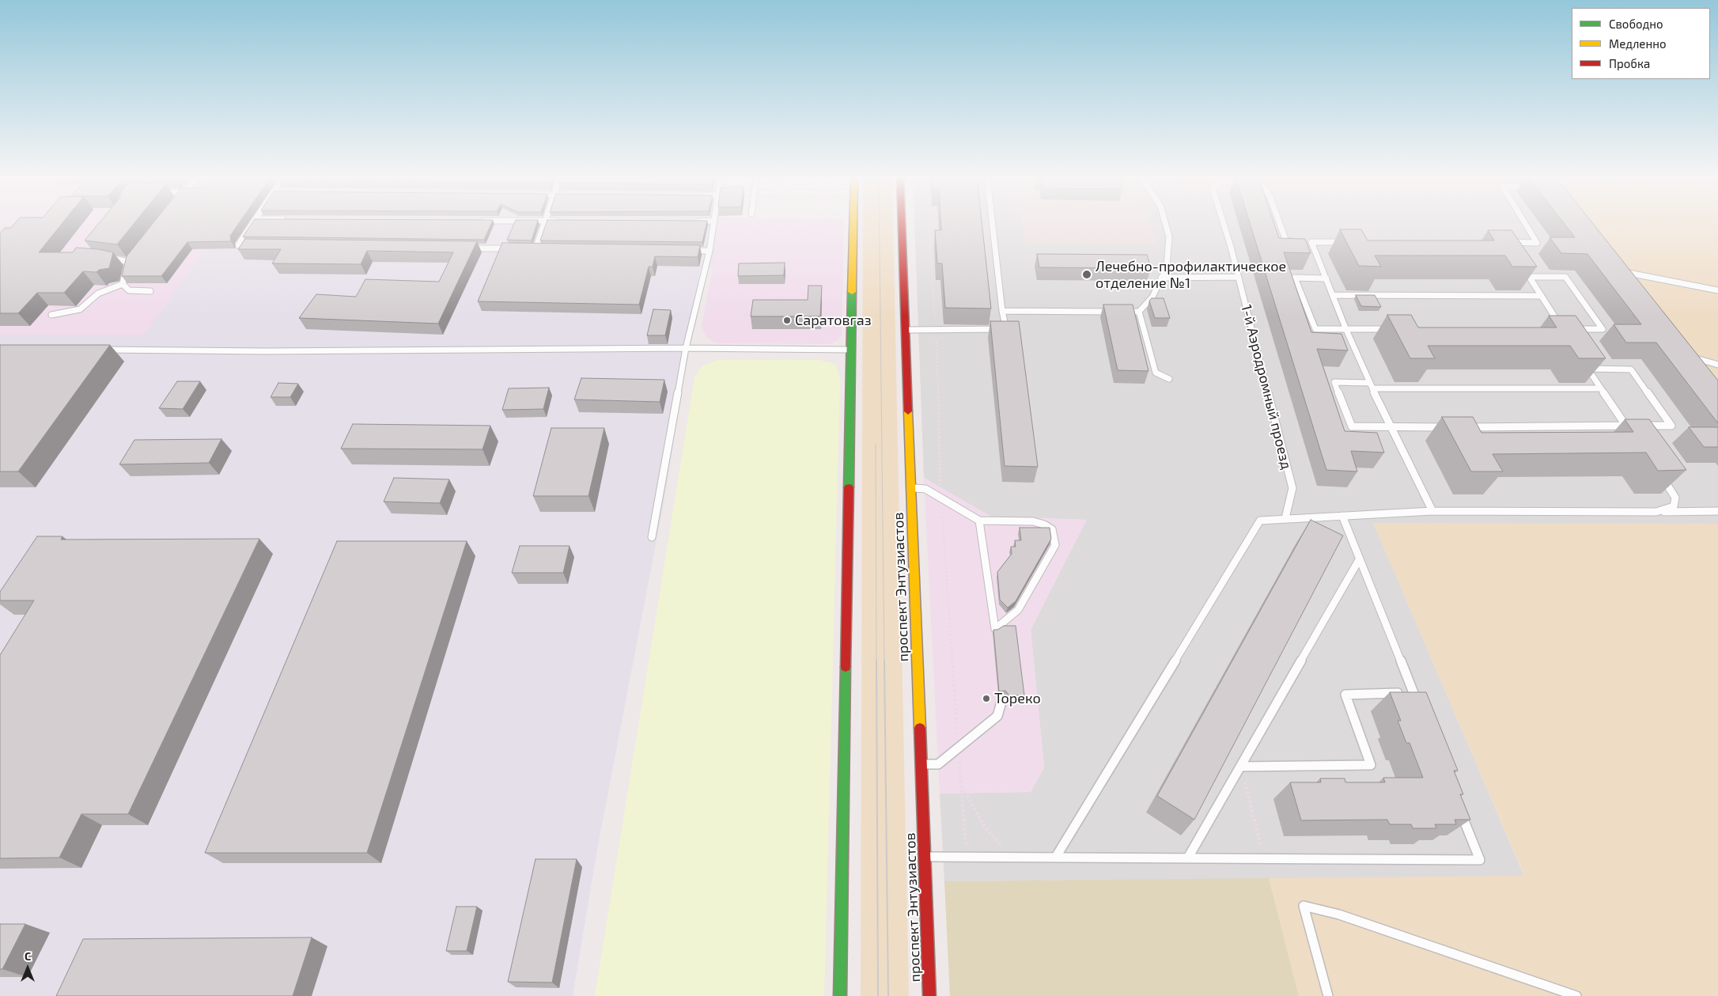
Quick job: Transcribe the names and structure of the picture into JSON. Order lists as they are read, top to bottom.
{
  "streets": {
    "main road": ["проспект Энтузиастов"],
    "lane": ["1-й Аэродромный проезд"]
  },
  "places": ["Лечебно-профилактическое отделение №1", "Саратовгаз", "Тореко"],
  "legend": ["Свободно", "Медленно", "Пробка"],
  "north": "top"
}
